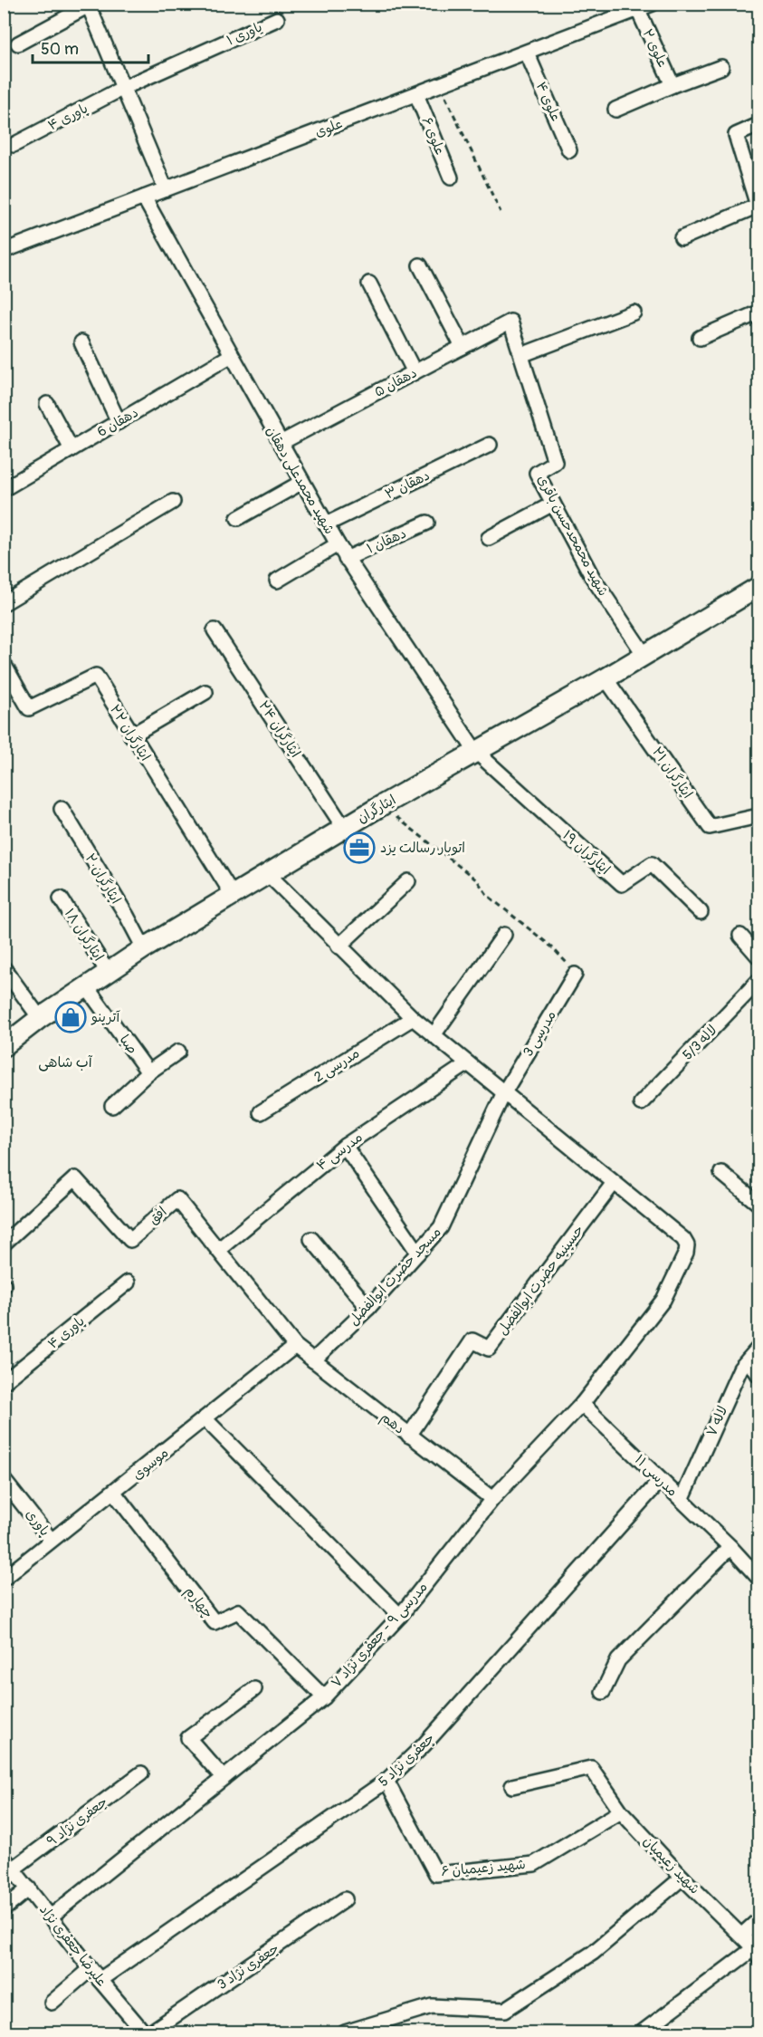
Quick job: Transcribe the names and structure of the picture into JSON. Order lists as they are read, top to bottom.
{
  "streets": {
    "main road": ["ایثارگران"],
    "street": [
      "یاوری ۱",
      "علوی ۲",
      "علوی ۴",
      "یاوری ۴",
      "علوی",
      "علوی ۶",
      "دهقان ۵",
      "دهقان 6",
      "شهید محمدعلی دهقان",
      "دهقان ۳",
      "شهید محمحدحسن باقری",
      "دهقان ۱",
      "ایثارگران ۲۴",
      "ایثارگران ۲۲",
      "ایثارگران ۲۱",
      "ایثارگران ۱‍۹",
      "۲۰ایثارگران",
      "ایثارگران ۱۸",
      "مدرسی 3",
      "لاله 5/3",
      "صبا",
      "مدرسی 2",
      "مدرسی ۴",
      "افق",
      "مسجد حضرت ابوالفضل",
      "حسینیه حضرت ابوالفضل",
      "لاله ۷",
      "دهم",
      "موسوی",
      "مدرسی ۱۱",
      "یاوری",
      "چهارم",
      "مدرسی ۹ - جعفری نژاد ۷",
      "جعفری نژاد 5",
      "جعفری نژاد ۹",
      "شهید زعیمیان",
      "شهید زعیمیان ۶",
      "علیرضا جعفری نژاد",
      "جعفری نژاد 3"
    ]
  },
  "crossings": [
    ["یاوری ۱", "یاوری ۴"],
    ["علوی ۲", "علوی"],
    ["علوی ۴", "علوی"],
    ["علوی", "علوی ۶"],
    ["علوی", "شهید محمدعلی دهقان"],
    ["دهقان ۵", "شهید محمدعلی دهقان"],
    ["دهقان ۵", "شهید محمحدحسن باقری"],
    ["دهقان 6", "شهید محمدعلی دهقان"],
    ["شهید محمدعلی دهقان", "دهقان ۳"],
    ["شهید محمدعلی دهقان", "دهقان ۱"],
    ["شهید محمدعلی دهقان", "ایثارگران"],
    ["شهید محمدعلی دهقان", "ایثارگران ۱‍۹"],
    ["شهید محمحدحسن باقری", "ایثارگران"],
    ["ایثارگران ۲۴", "ایثارگران"],
    ["ایثارگران ۲۲", "ایثارگران"],
    ["ایثارگران ۲۱", "ایثارگران"],
    ["ایثارگران", "ایثارگران ۱‍۹"],
    ["ایثارگران", "۲۰ایثارگران"],
    ["ایثارگران", "ایثارگران ۱۸"],
    ["ایثارگران", "صبا"],
    ["مدرسی 3", "مسجد حضرت ابوالفضل"],
    ["مدرسی ۴", "افق"],
    ["افق", "دهم"],
    ["افق", "موسوی"],
    ["مسجد حضرت ابوالفضل", "دهم"],
    ["حسینیه حضرت ابوالفضل", "دهم"],
    ["حسینیه حضرت ابوالفضل", "مدرسی ۹ - جعفری نژاد ۷"],
    ["لاله ۷", "مدرسی ۱۱"],
    ["دهم", "موسوی"],
    ["دهم", "مدرسی ۹ - جعفری نژاد ۷"],
    ["موسوی", "یاوری"],
    ["موسوی", "چهارم"],
    ["مدرسی ۱۱", "مدرسی ۹ - جعفری نژاد ۷"],
    ["مدرسی ۱۱", "جعفری نژاد 5"],
    ["چهارم", "مدرسی ۹ - جعفری نژاد ۷"],
    ["مدرسی ۹ - جعفری نژاد ۷", "علیرضا جعفری نژاد"],
    ["جعفری نژاد 5", "شهید زعیمیان ۶"],
    ["جعفری نژاد 5", "علیرضا جعفری نژاد"],
    ["جعفری نژاد ۹", "علیرضا جعفری نژاد"],
    ["شهید زعیمیان", "شهید زعیمیان ۶"]
  ],
  "districts": ["آب شاهی"],
  "places": {
    "office": ["اتوبار رسالت یزد"],
    "shop": ["آترینو"]
  },
  "scale_bar": "50 m"
}
